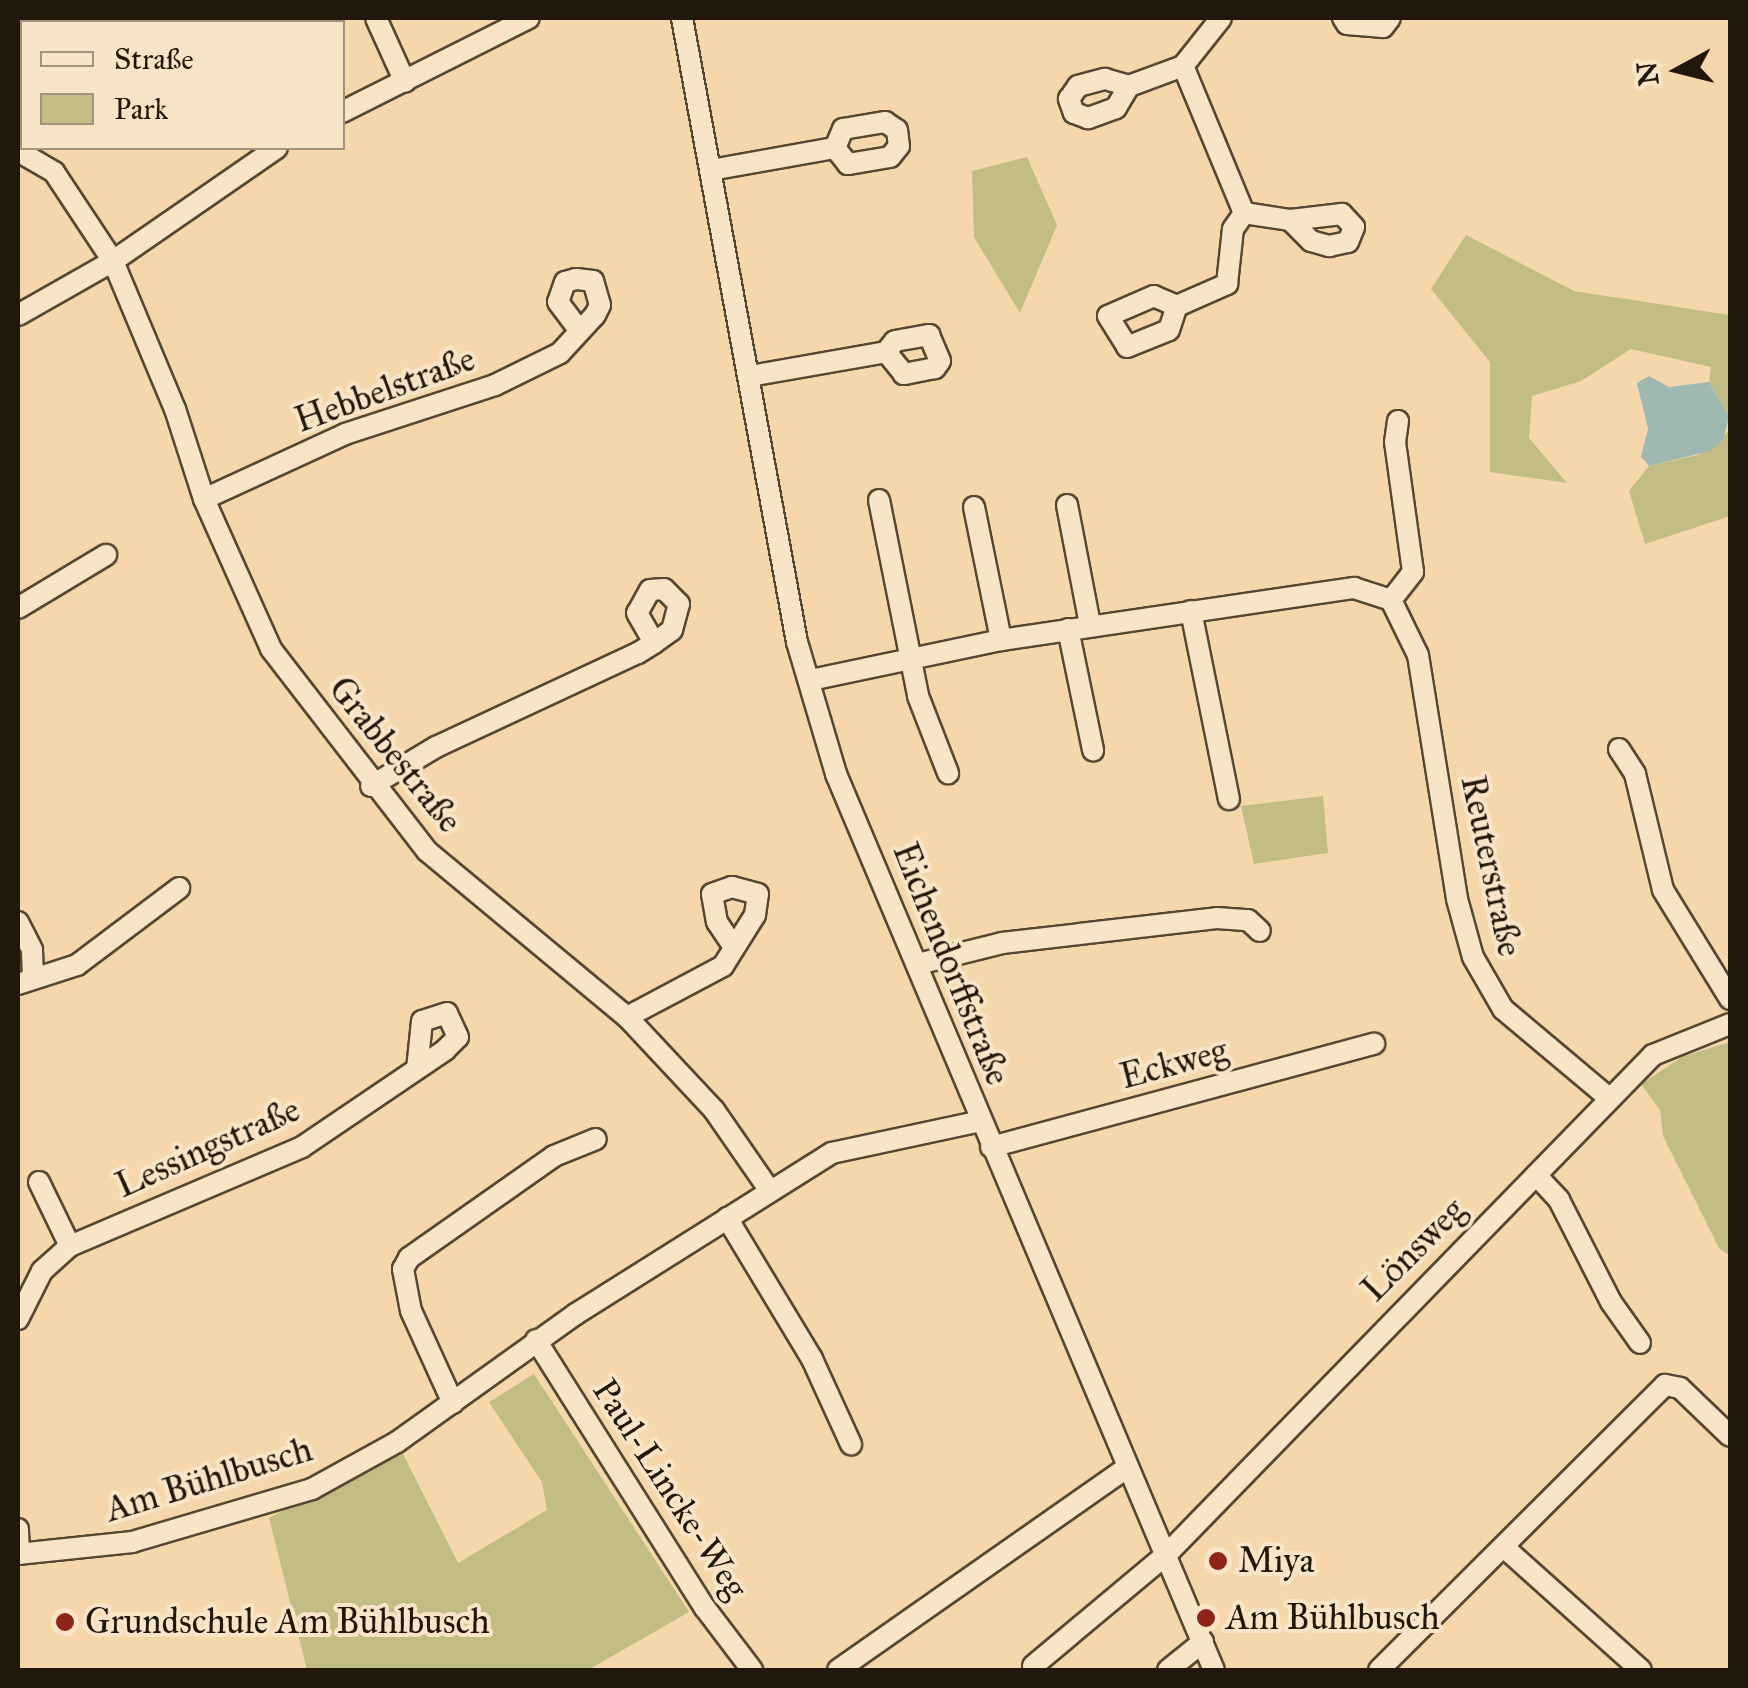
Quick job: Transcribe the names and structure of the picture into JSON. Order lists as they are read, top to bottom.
{
  "streets": {
    "street": [
      "Hebbelstraße",
      "Grabbestraße",
      "Reuterstraße",
      "Eichendorffstraße",
      "Eckweg",
      "Lessingstraße",
      "Lönsweg",
      "Am Bühlbusch",
      "Paul-Lincke-Weg"
    ]
  },
  "crossings": [
    ["Hebbelstraße", "Grabbestraße"],
    ["Grabbestraße", "Am Bühlbusch"],
    ["Reuterstraße", "Lönsweg"],
    ["Eichendorffstraße", "Eckweg"],
    ["Eichendorffstraße", "Lönsweg"],
    ["Eichendorffstraße", "Am Bühlbusch"],
    ["Am Bühlbusch", "Paul-Lincke-Weg"]
  ],
  "places": ["Miya", "Am Bühlbusch", "Grundschule Am Bühlbusch"],
  "legend": ["Straße", "Park"],
  "north": "left"
}
